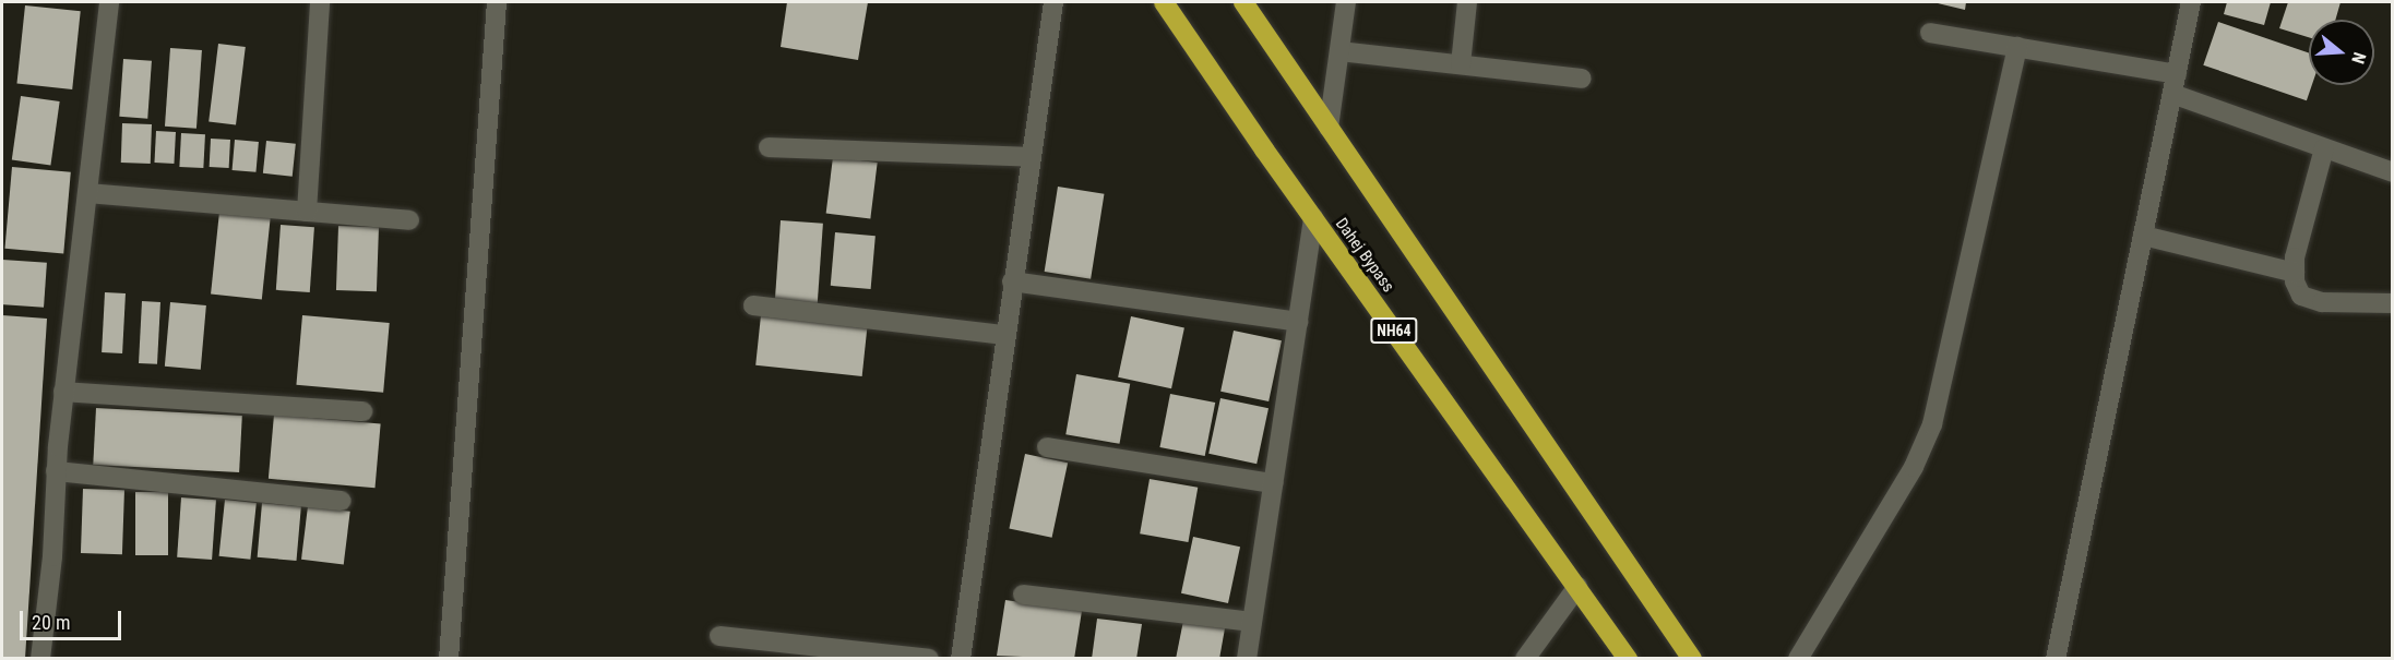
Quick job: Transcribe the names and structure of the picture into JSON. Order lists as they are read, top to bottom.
{
  "streets": {
    "highway": ["Dahej Bypass", "NH64"]
  },
  "scale_bar": "20 m",
  "north": "right"
}
